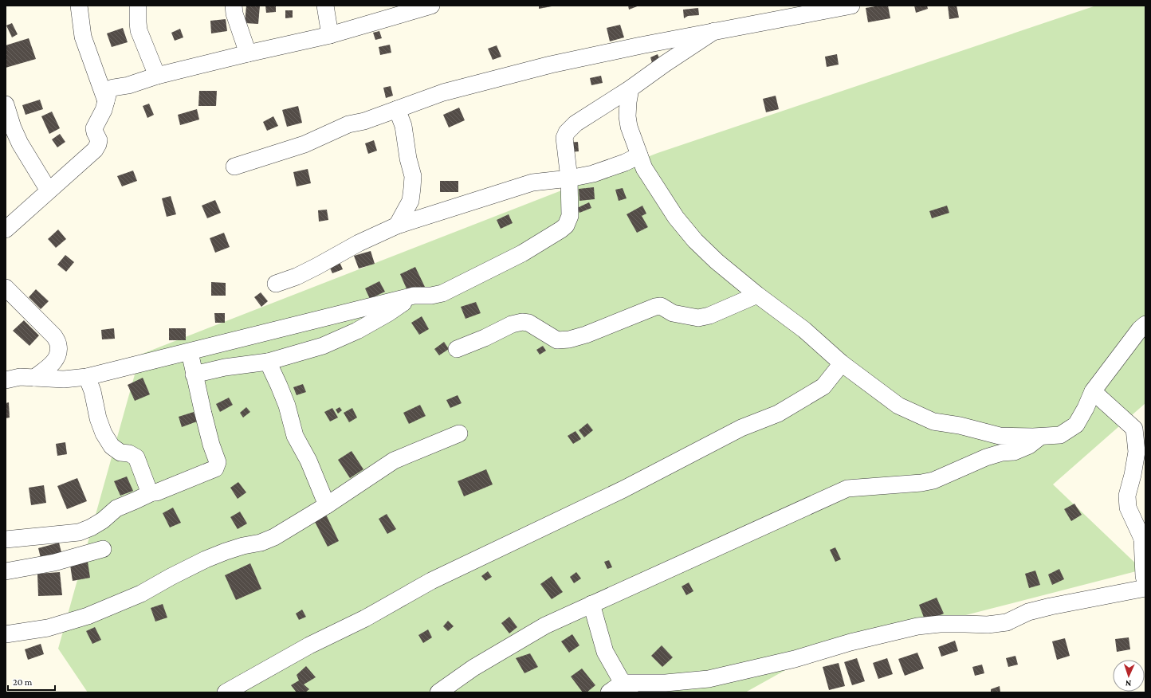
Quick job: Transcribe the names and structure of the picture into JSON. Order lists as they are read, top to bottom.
{
  "scale_bar": "20 m",
  "north": "bottom"
}
